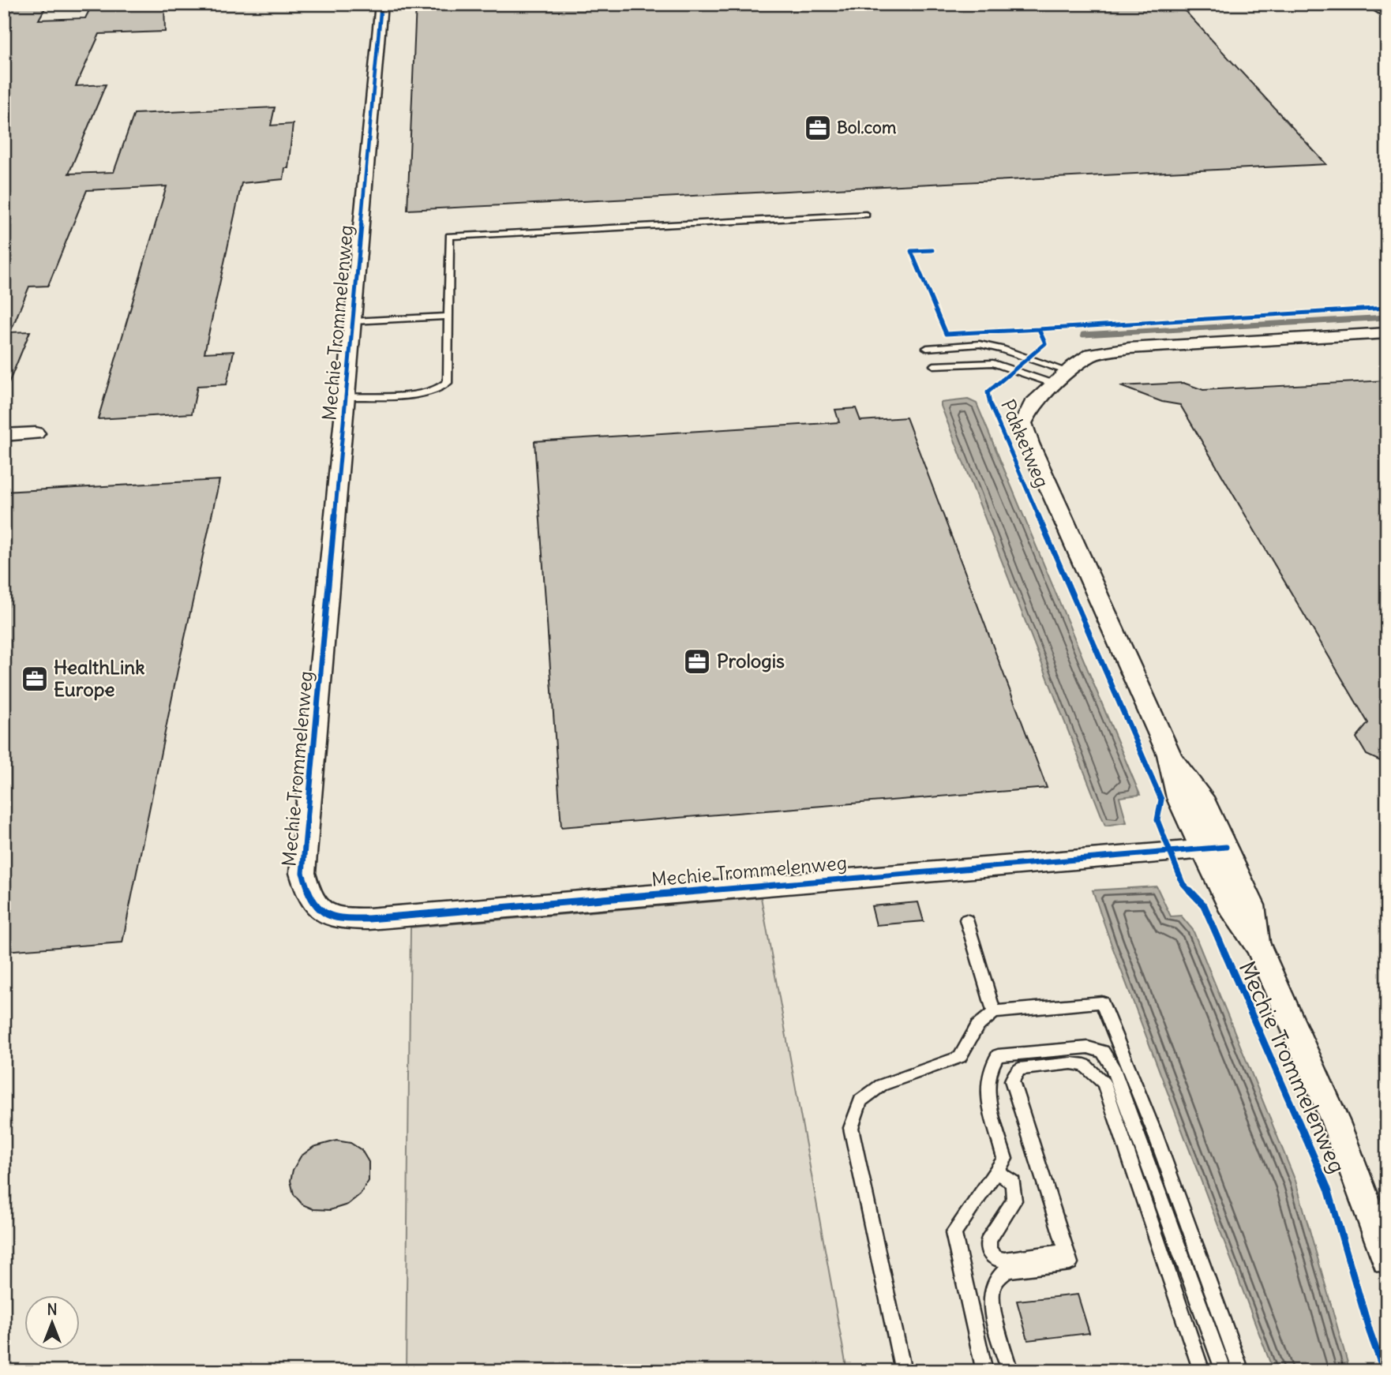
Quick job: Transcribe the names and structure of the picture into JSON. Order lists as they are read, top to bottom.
{
  "streets": {
    "street": ["Mechie Trommelenweg", "Pakketweg"]
  },
  "crossings": [
    ["Mechie Trommelenweg", "Pakketweg"]
  ],
  "places": {
    "office": ["Bol.com", "Prologis", "HealthLink Europe"]
  },
  "north": "top"
}
